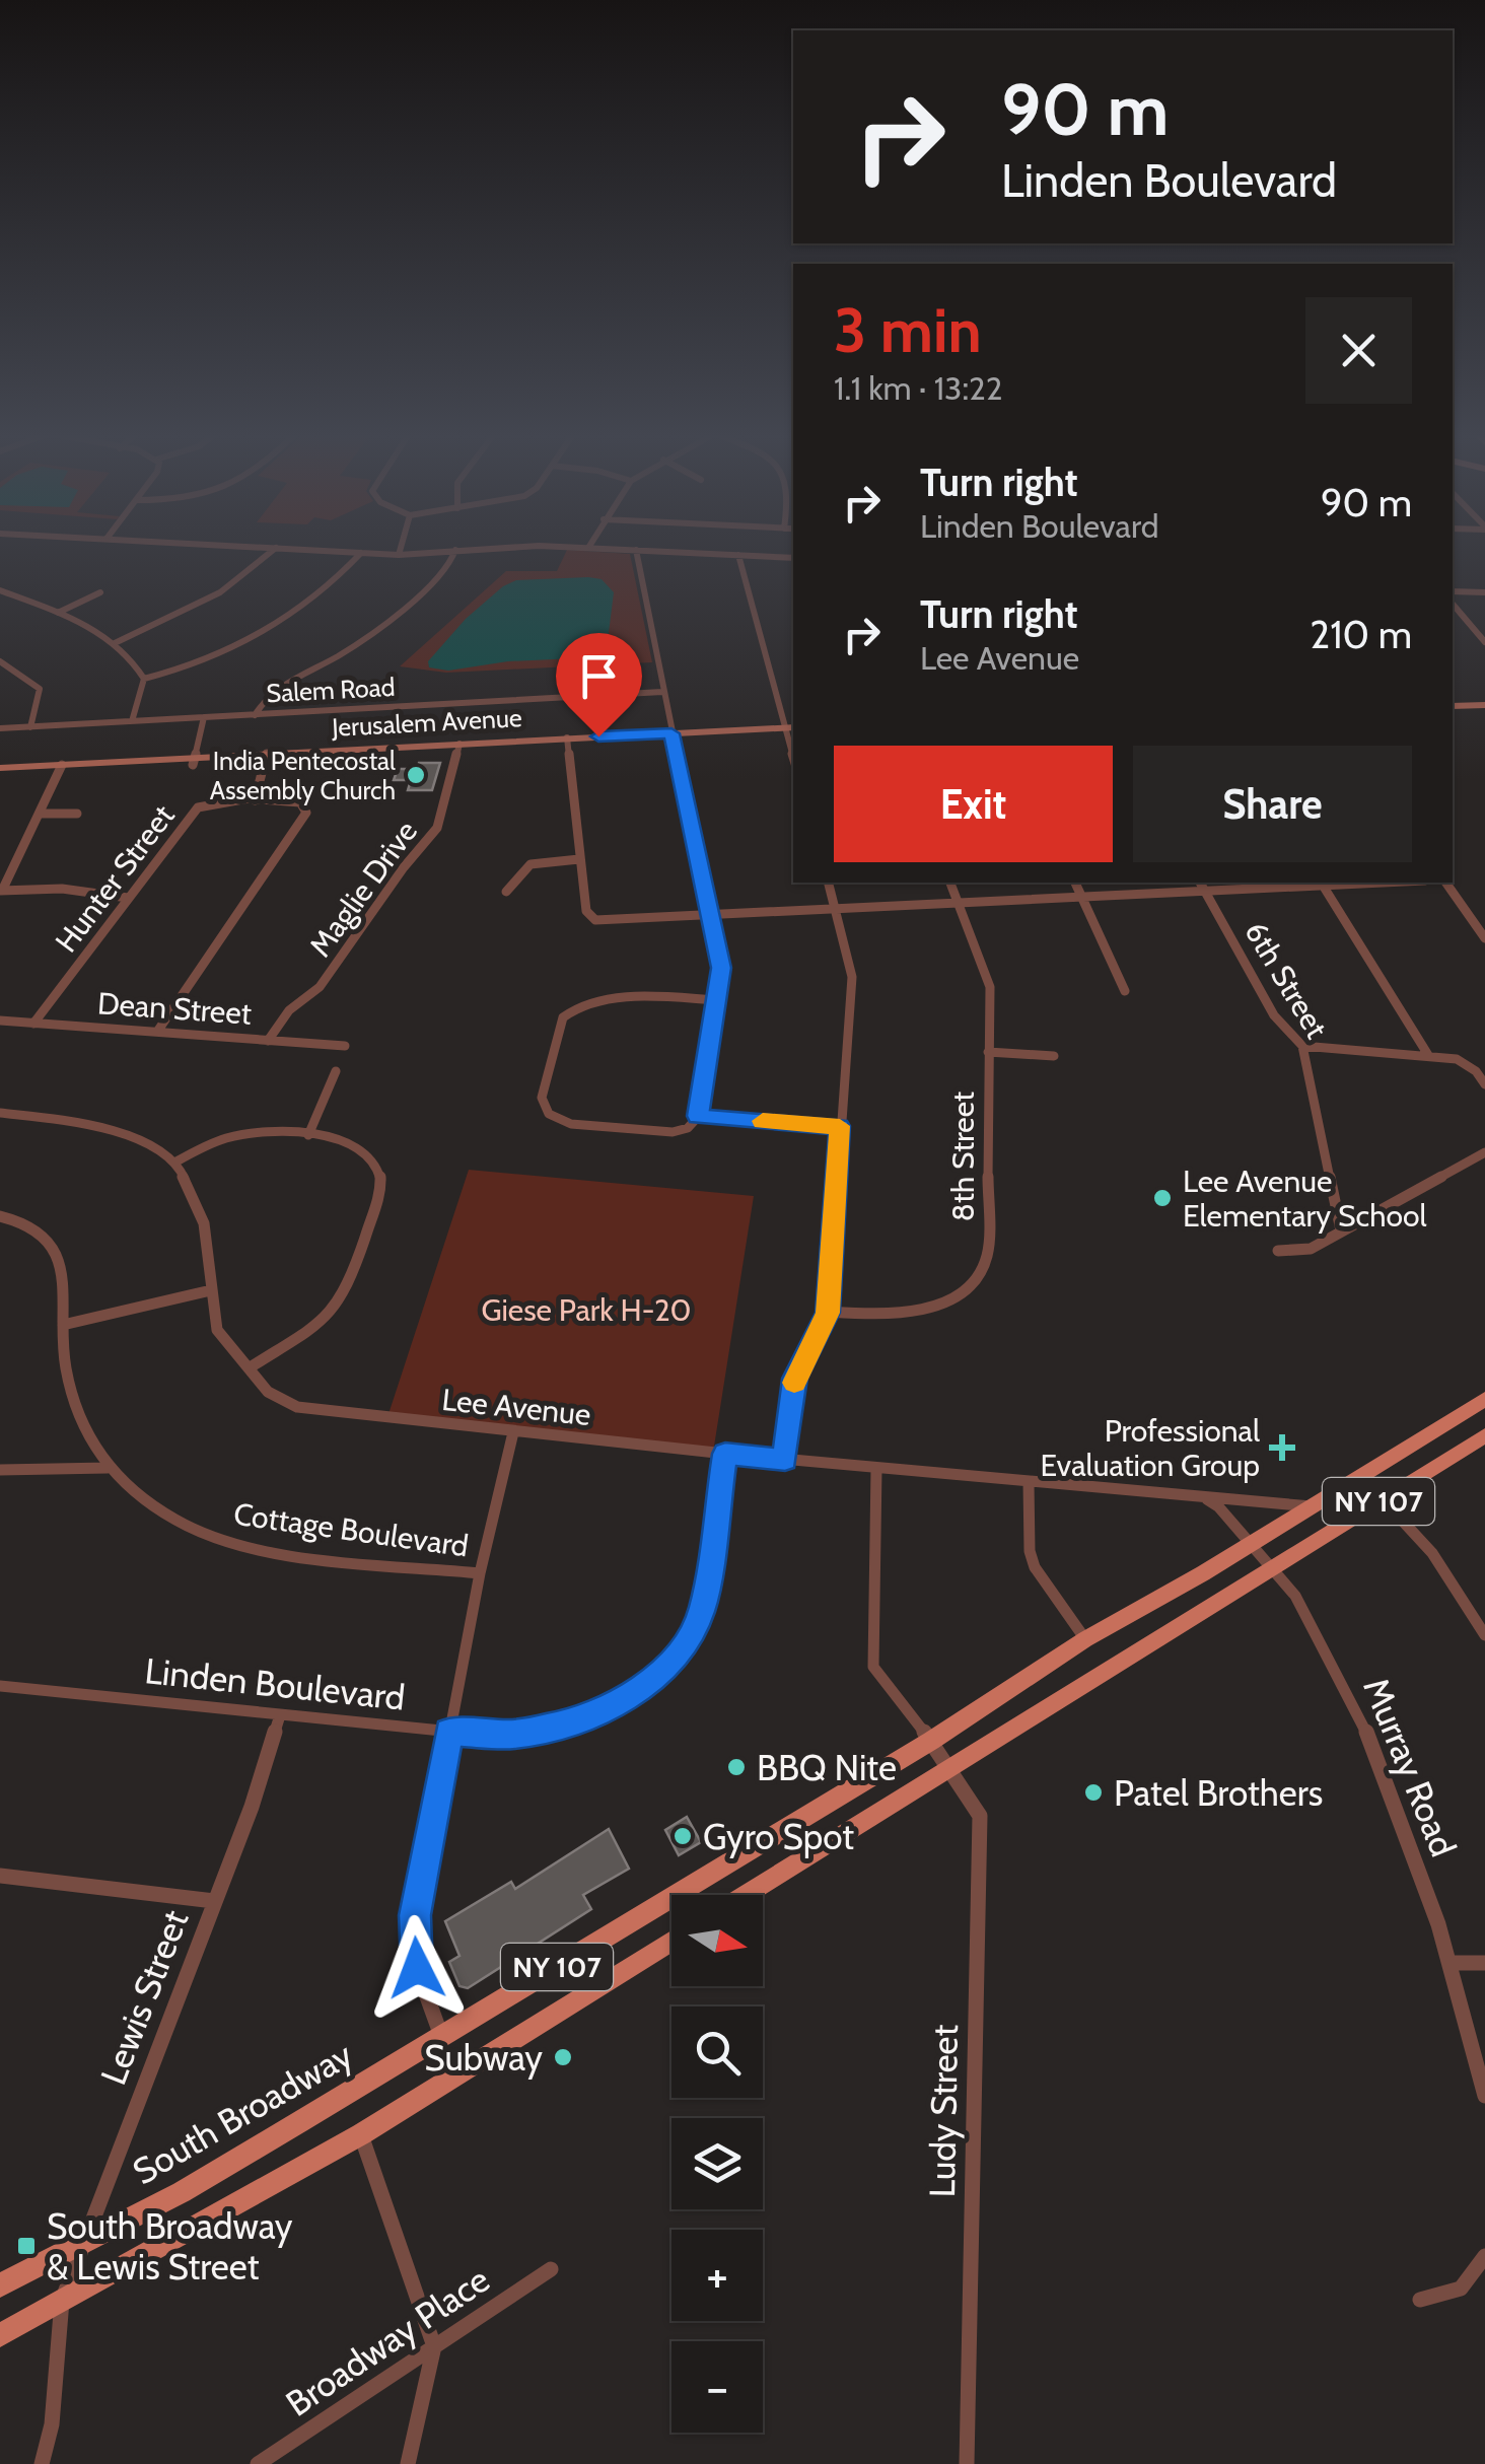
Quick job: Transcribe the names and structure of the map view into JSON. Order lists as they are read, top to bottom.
{
  "streets": {
    "main road": ["Jerusalem Avenue", "NY 107", "South Broadway"],
    "street": [
      "Salem Road",
      "Hunter Street",
      "Maglie Drive",
      "6th Street",
      "Dean Street",
      "8th Street",
      "Lee Avenue",
      "Cottage Boulevard",
      "Linden Boulevard",
      "Murray Road",
      "Lewis Street",
      "Ludy Street",
      "Broadway Place"
    ]
  },
  "crossings": [
    ["Jerusalem Avenue", "Maglie Drive"],
    ["Hunter Street", "Dean Street"],
    ["Maglie Drive", "Dean Street"],
    ["Lee Avenue", "NY 107"],
    ["Lee Avenue", "Linden Boulevard"],
    ["Lee Avenue", "Ludy Street"],
    ["NY 107", "Murray Road"],
    ["NY 107", "Lewis Street"],
    ["NY 107", "Ludy Street"],
    ["NY 107", "South Broadway"],
    ["Linden Boulevard", "Lewis Street"],
    ["Lewis Street", "South Broadway"],
    ["Ludy Street", "South Broadway"]
  ],
  "parks": ["Giese Park H-20"],
  "places": {
    "other": [
      "India Pentecostal Assembly Church",
      "Lee Avenue Elementary School",
      "BBQ Nite",
      "Patel Brothers",
      "Gyro Spot",
      "Subway"
    ],
    "health": ["Professional Evaluation Group"],
    "transit": ["South Broadway & Lewis Street"]
  },
  "north": "right",
  "page": {
    "turn": ["90 m", "Linden Boulevard"],
    "heading": ["3 min", "1.1 km · 13:22"],
    "list": [
      {
        "name": "Turn right",
        "note": "Linden Boulevard",
        "value": "90 m"
      },
      {
        "name": "Turn right",
        "note": "Lee Avenue",
        "value": "210 m"
      }
    ],
    "buttons": ["Exit", "Share"],
    "map_buttons": ["+", "−"]
  }
}
